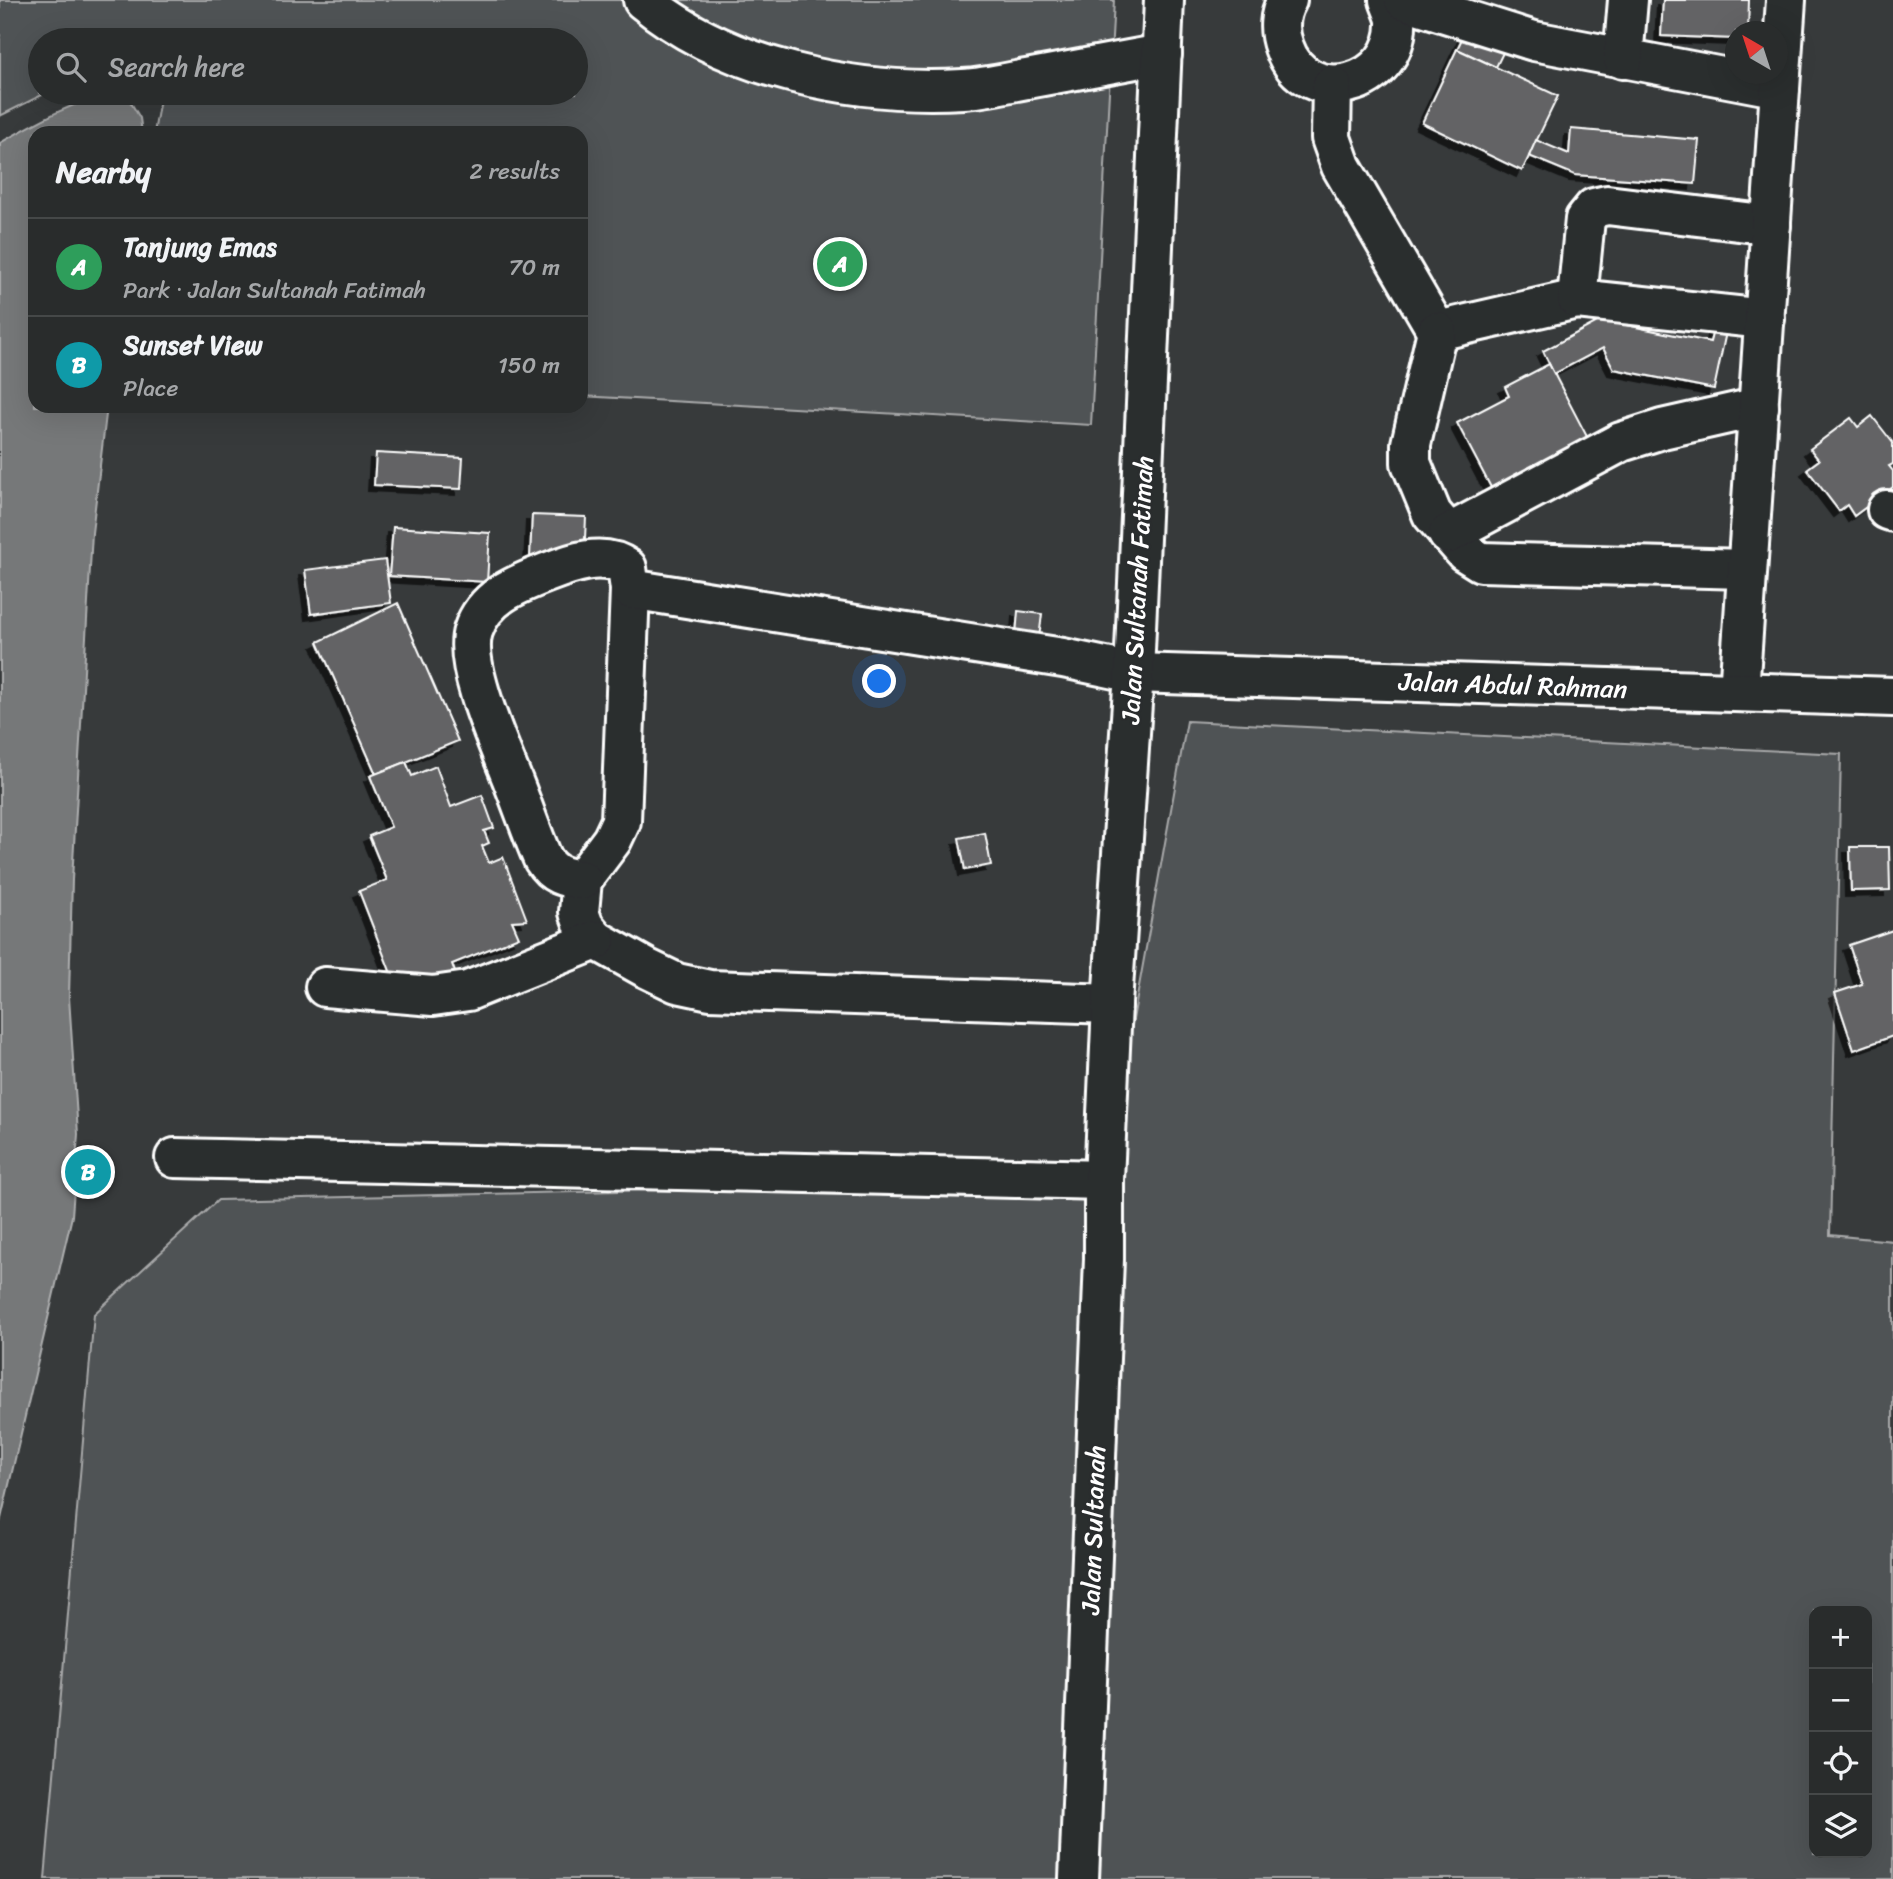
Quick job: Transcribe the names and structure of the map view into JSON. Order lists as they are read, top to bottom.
{
  "streets": {
    "street": ["Jalan Sultanah Fatimah", "Jalan Abdul Rahman", "Jalan Sultanah"]
  },
  "crossings": [
    ["Jalan Sultanah Fatimah", "Jalan Abdul Rahman"],
    ["Jalan Sultanah Fatimah", "Jalan Sultanah"]
  ],
  "north": "top left",
  "page": {
    "search": "Search here",
    "heading": ["Nearby", "2 results"],
    "list": [
      {
        "mark": "A",
        "name": "Tanjung Emas",
        "note": "Park · Jalan Sultanah Fatimah",
        "value": "70 m"
      },
      {
        "mark": "B",
        "name": "Sunset View",
        "note": "Place",
        "value": "150 m"
      }
    ],
    "pins": ["A", "B"],
    "map_buttons": ["+", "−"]
  }
}
